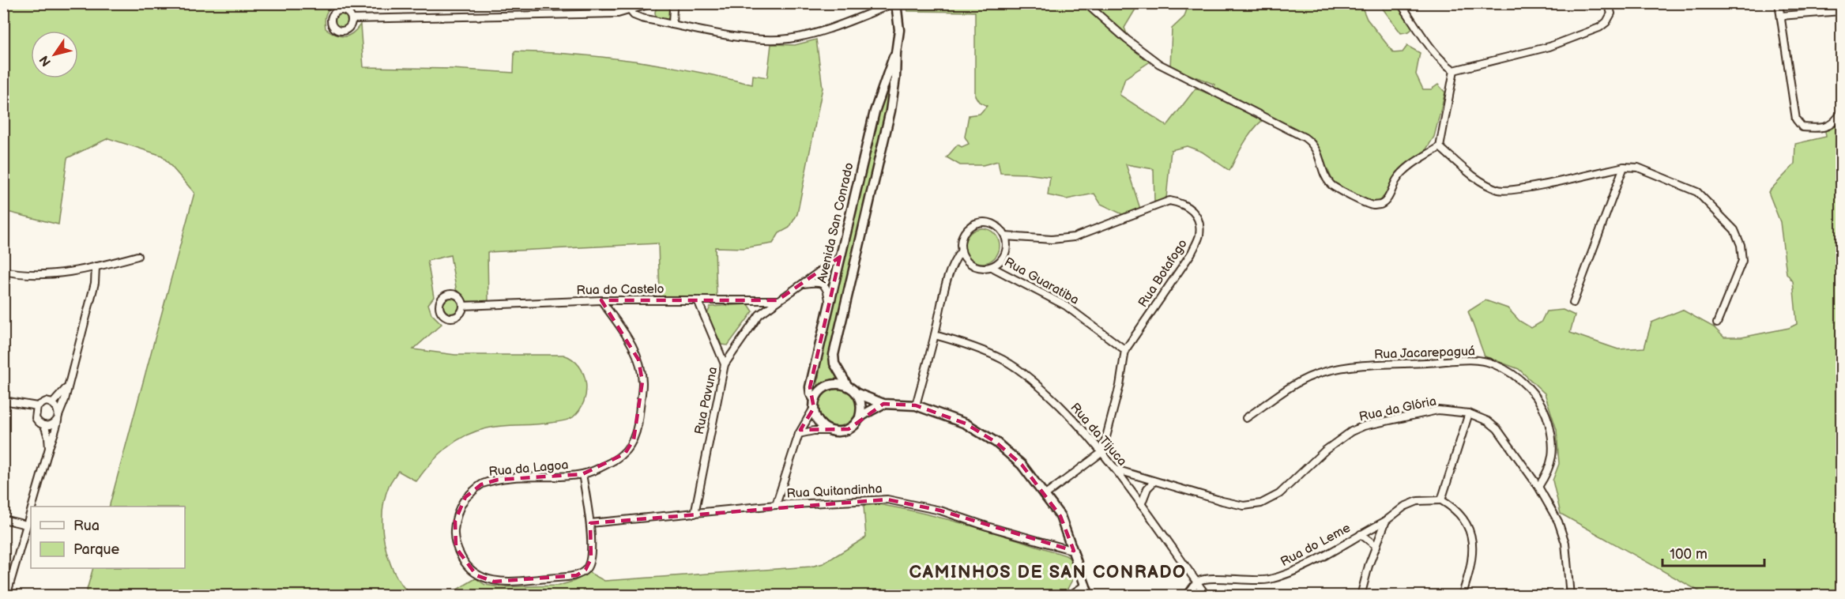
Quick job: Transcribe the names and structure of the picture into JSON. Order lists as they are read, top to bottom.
{
  "streets": {
    "street": [
      "Avenida San Conrado",
      "Rua Botafogo",
      "Rua Guaratiba",
      "Rua do Castelo",
      "Rua Jacarepaguá",
      "Rua Pavuna",
      "Rua da Glória",
      "Rua da Tijuca",
      "Rua da Lagoa",
      "Rua Quitandinha",
      "Rua do Leme"
    ]
  },
  "crossings": [
    ["Avenida San Conrado", "Rua Pavuna"],
    ["Rua Botafogo", "Rua Guaratiba"],
    ["Rua Botafogo", "Rua da Tijuca"],
    ["Rua do Castelo", "Rua Pavuna"],
    ["Rua do Castelo", "Rua da Lagoa"],
    ["Rua Jacarepaguá", "Rua da Glória"],
    ["Rua Pavuna", "Rua Quitandinha"],
    ["Rua da Glória", "Rua da Tijuca"],
    ["Rua da Tijuca", "Rua do Leme"],
    ["Rua da Lagoa", "Rua Quitandinha"]
  ],
  "districts": ["CAMINHOS DE SAN CONRADO"],
  "legend": ["Rua", "Parque"],
  "scale_bar": "100 m",
  "north": "bottom left"
}
